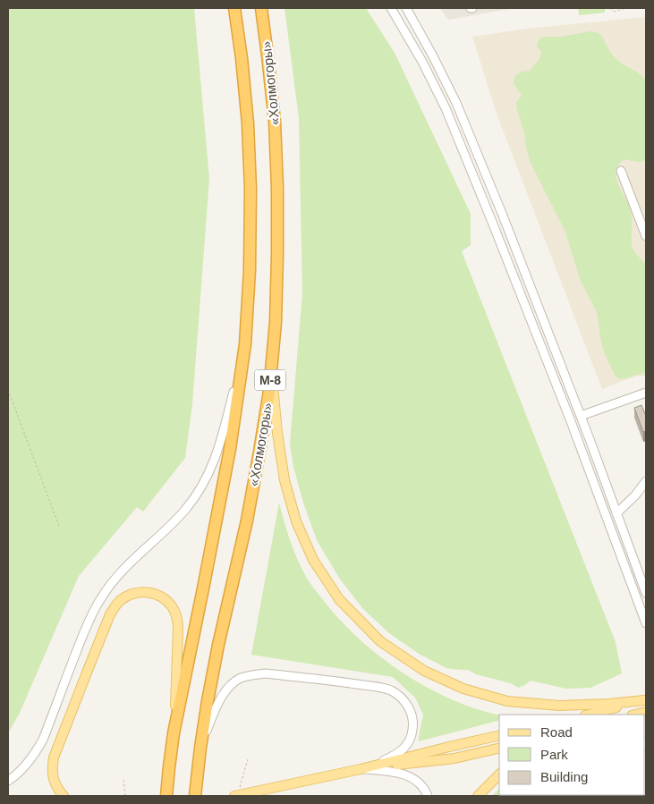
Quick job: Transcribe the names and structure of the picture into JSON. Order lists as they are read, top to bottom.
{
  "streets": {
    "highway": ["«Холмогоры»", "М-8"]
  },
  "legend": ["Road", "Park", "Building"]
}
